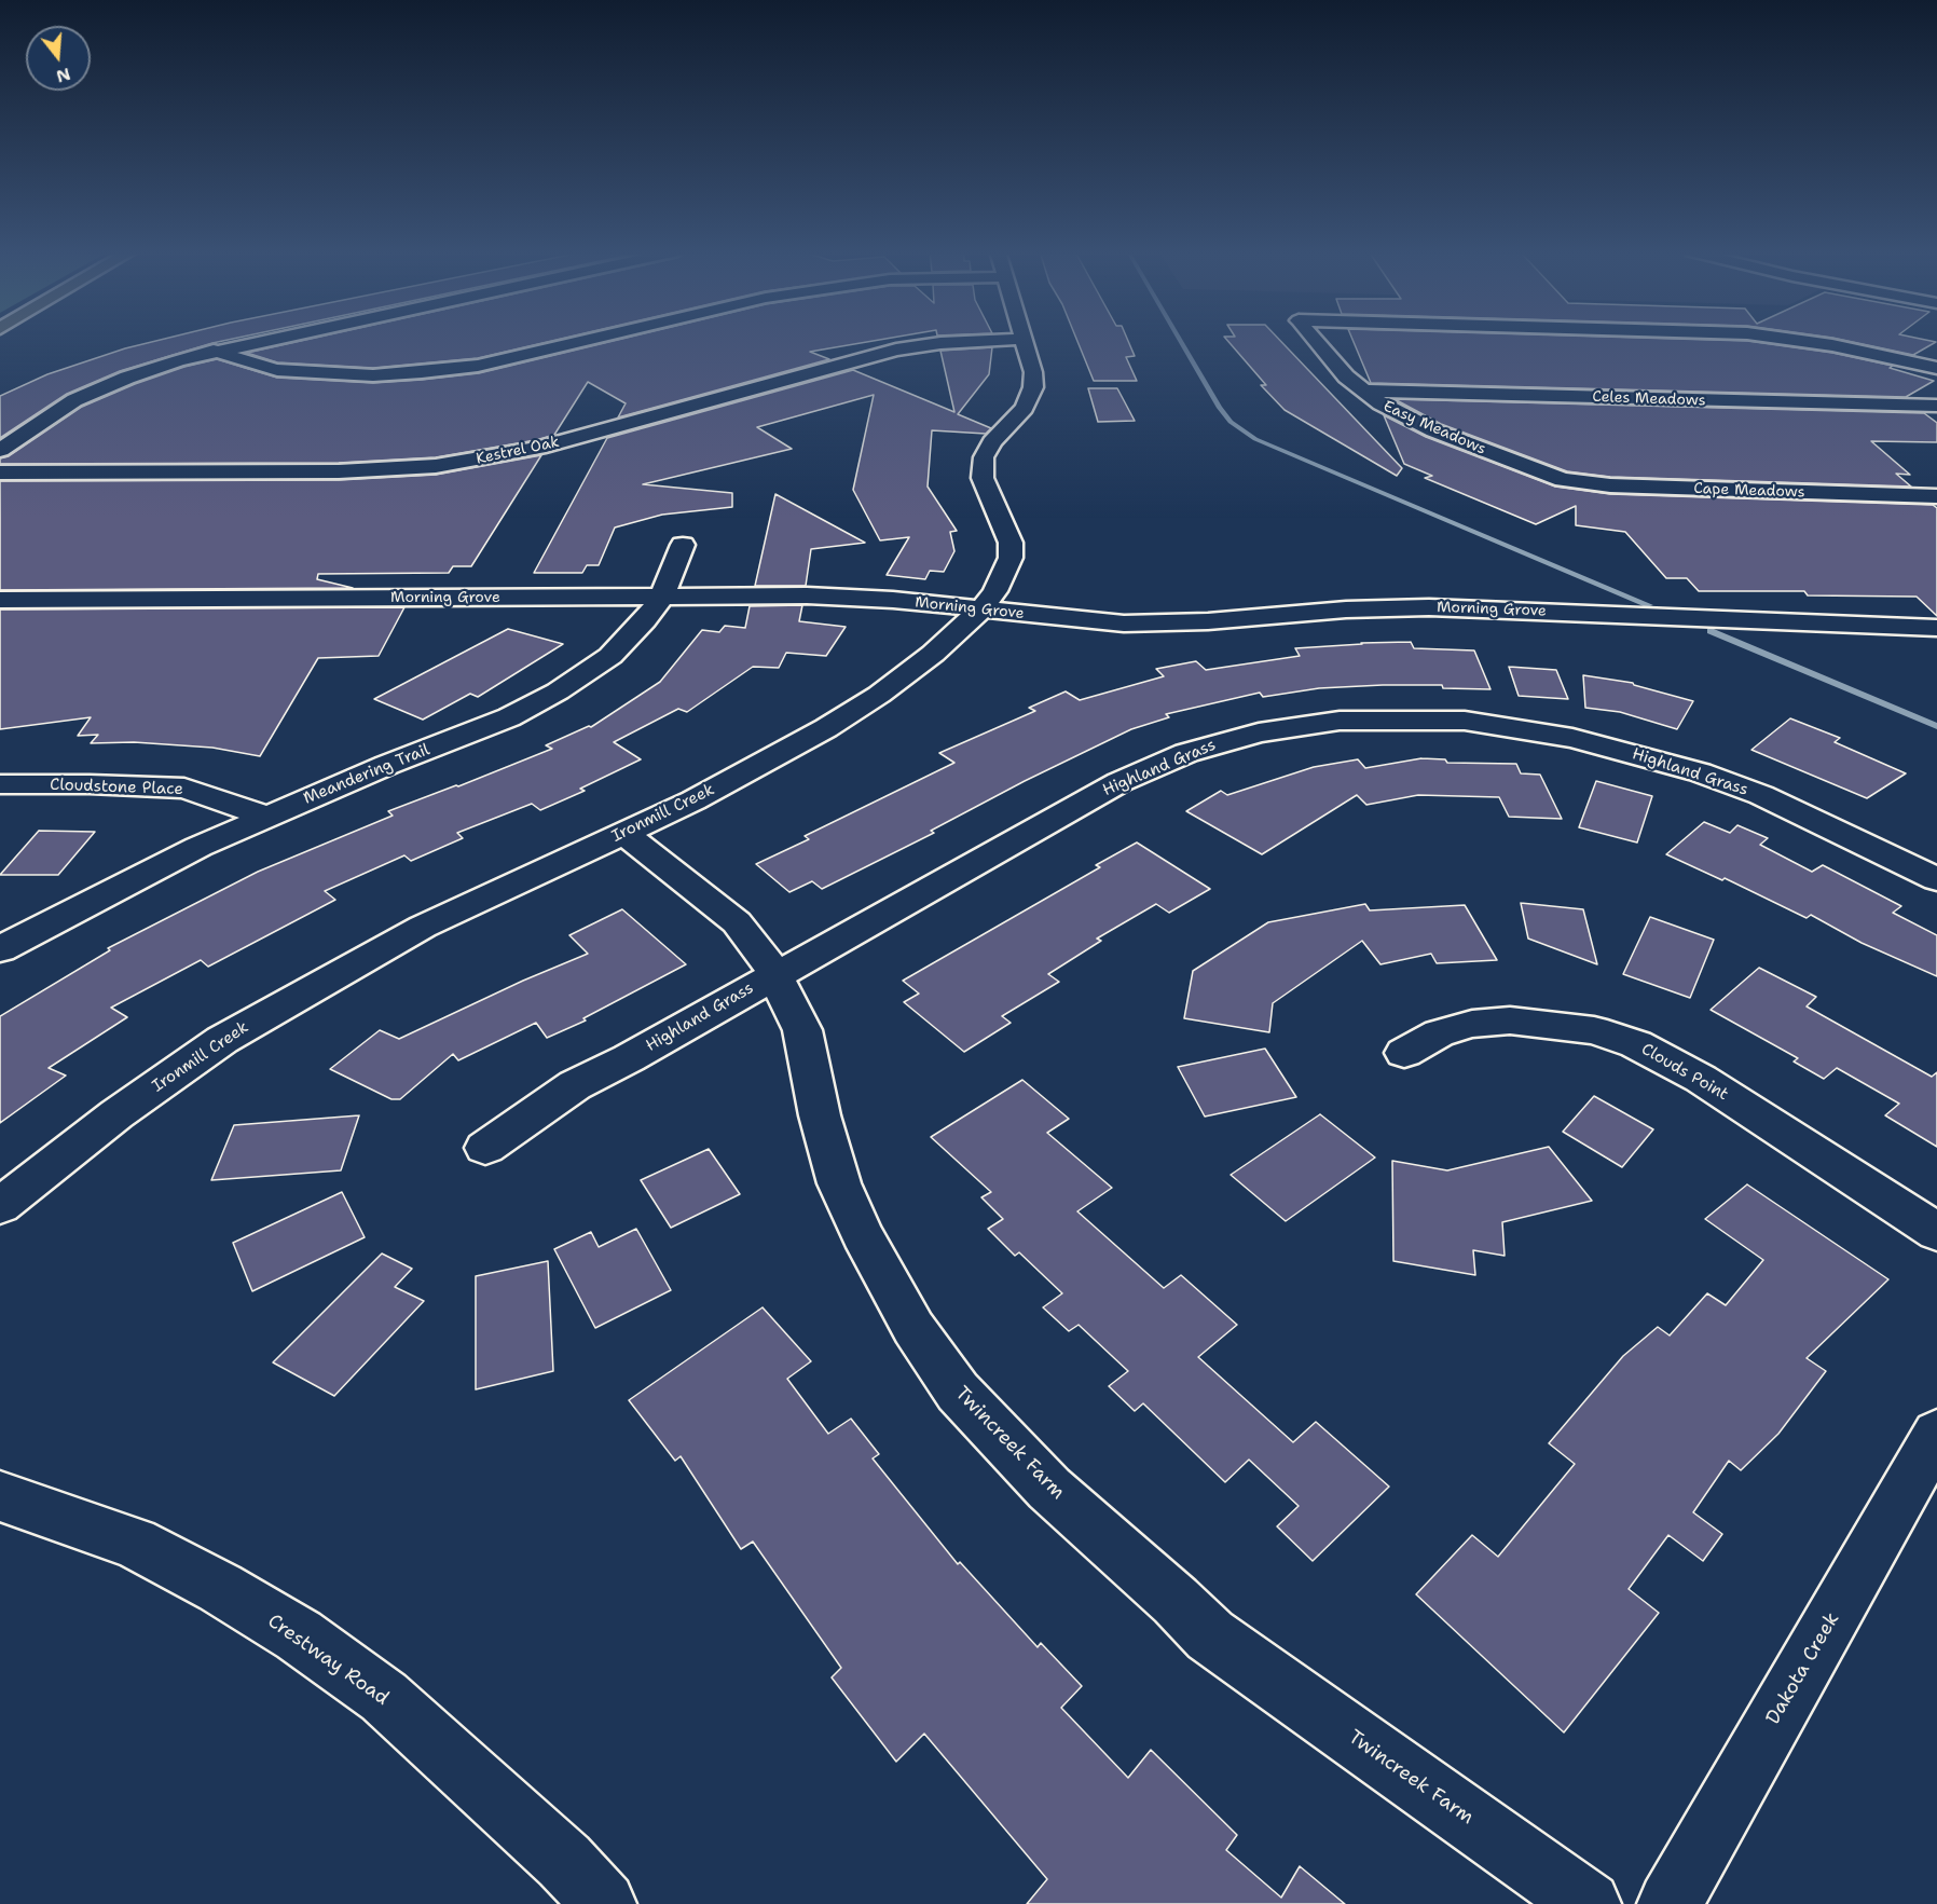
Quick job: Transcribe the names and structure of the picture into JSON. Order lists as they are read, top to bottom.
{
  "streets": {
    "street": [
      "Celes Meadows",
      "Easy Meadows",
      "Kestrel Oak",
      "Cape Meadows",
      "Morning Grove",
      "Highland Grass",
      "Meandering Trail",
      "Cloudstone Place",
      "Ironmill Creek",
      "Clouds Point",
      "Twincreek Farm",
      "Crestway Road",
      "Dakota Creek"
    ]
  },
  "crossings": [
    ["Celes Meadows", "Easy Meadows"],
    ["Easy Meadows", "Cape Meadows"],
    ["Morning Grove", "Meandering Trail"],
    ["Morning Grove", "Ironmill Creek"],
    ["Highland Grass", "Twincreek Farm"],
    ["Meandering Trail", "Cloudstone Place"],
    ["Ironmill Creek", "Twincreek Farm"]
  ],
  "north": "bottom"
}
